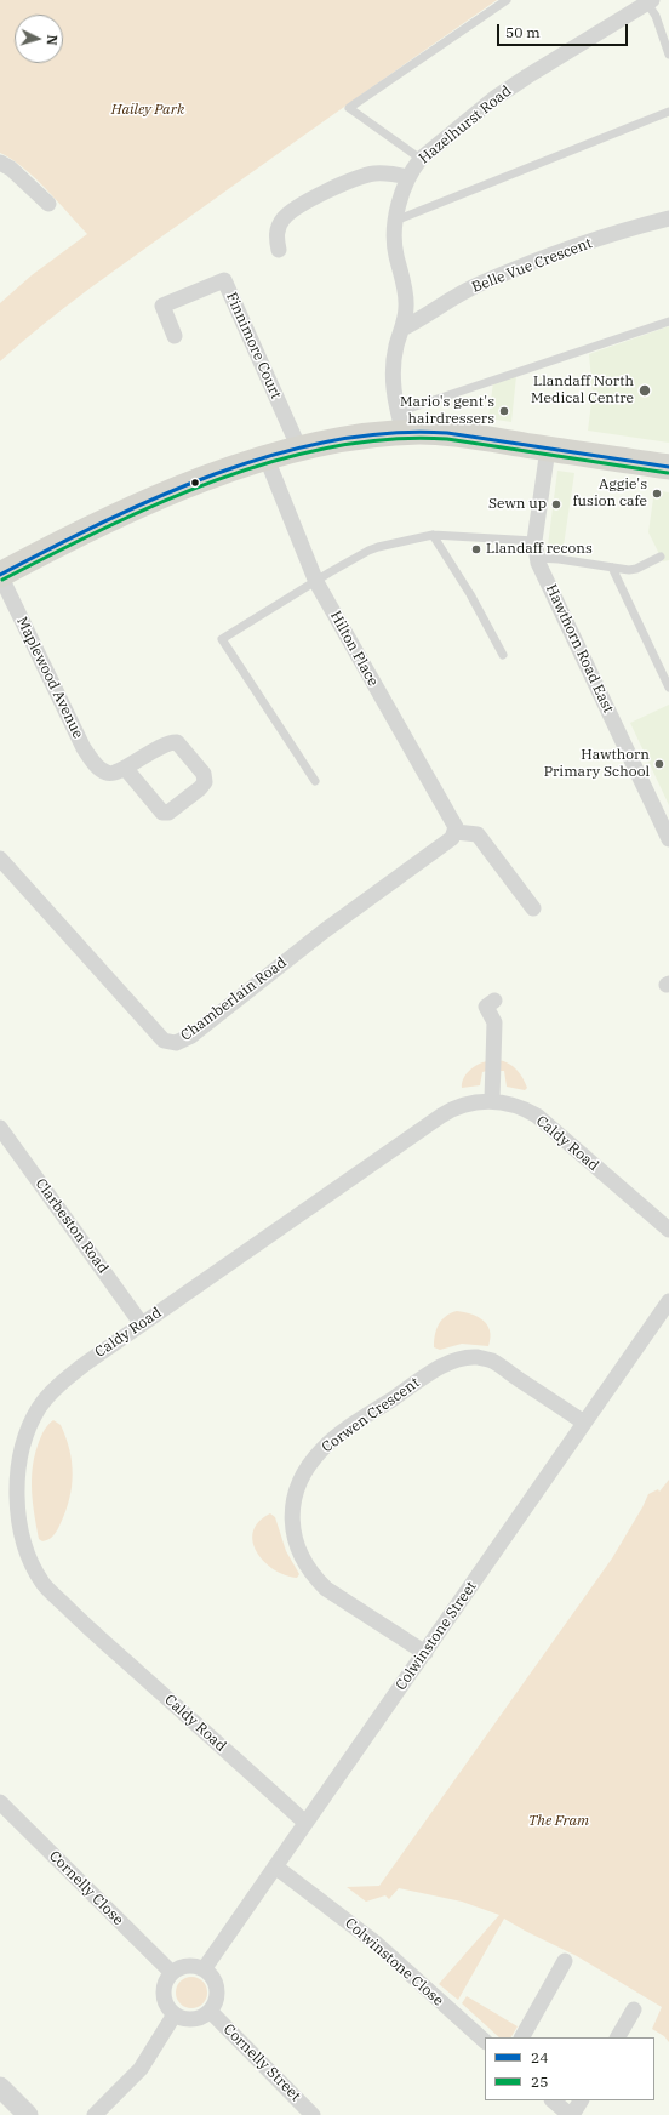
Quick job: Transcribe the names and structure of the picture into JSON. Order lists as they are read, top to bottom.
{
  "streets": {
    "street": [
      "Hazelhurst Road",
      "Belle Vue Crescent",
      "Finnimore Court",
      "Hilton Place",
      "Hawthorn Road East",
      "Maplewood Avenue",
      "Chamberlain Road",
      "Caldy Road",
      "Clarbeston Road",
      "Corwen Crescent",
      "Colwinstone Street",
      "Cornelly Close",
      "Colwinstone Close",
      "Cornelly Street"
    ]
  },
  "crossings": [
    ["Hazelhurst Road", "Belle Vue Crescent"],
    ["Hilton Place", "Chamberlain Road"],
    ["Caldy Road", "Clarbeston Road"],
    ["Caldy Road", "Colwinstone Street"],
    ["Corwen Crescent", "Colwinstone Street"],
    ["Colwinstone Street", "Cornelly Close"],
    ["Colwinstone Street", "Colwinstone Close"],
    ["Colwinstone Street", "Cornelly Street"],
    ["Cornelly Close", "Cornelly Street"]
  ],
  "parks": ["Hailey Park", "The Fram"],
  "places": [
    "Llandaff North Medical Centre",
    "Mario's gent's hairdressers",
    "Aggie's fusion cafe",
    "Sewn up",
    "Llandaff recons",
    "Hawthorn Primary School"
  ],
  "lines": ["transit line 24", "transit line 25"],
  "legend": ["24", "25"],
  "scale_bar": "50 m",
  "north": "right"
}
